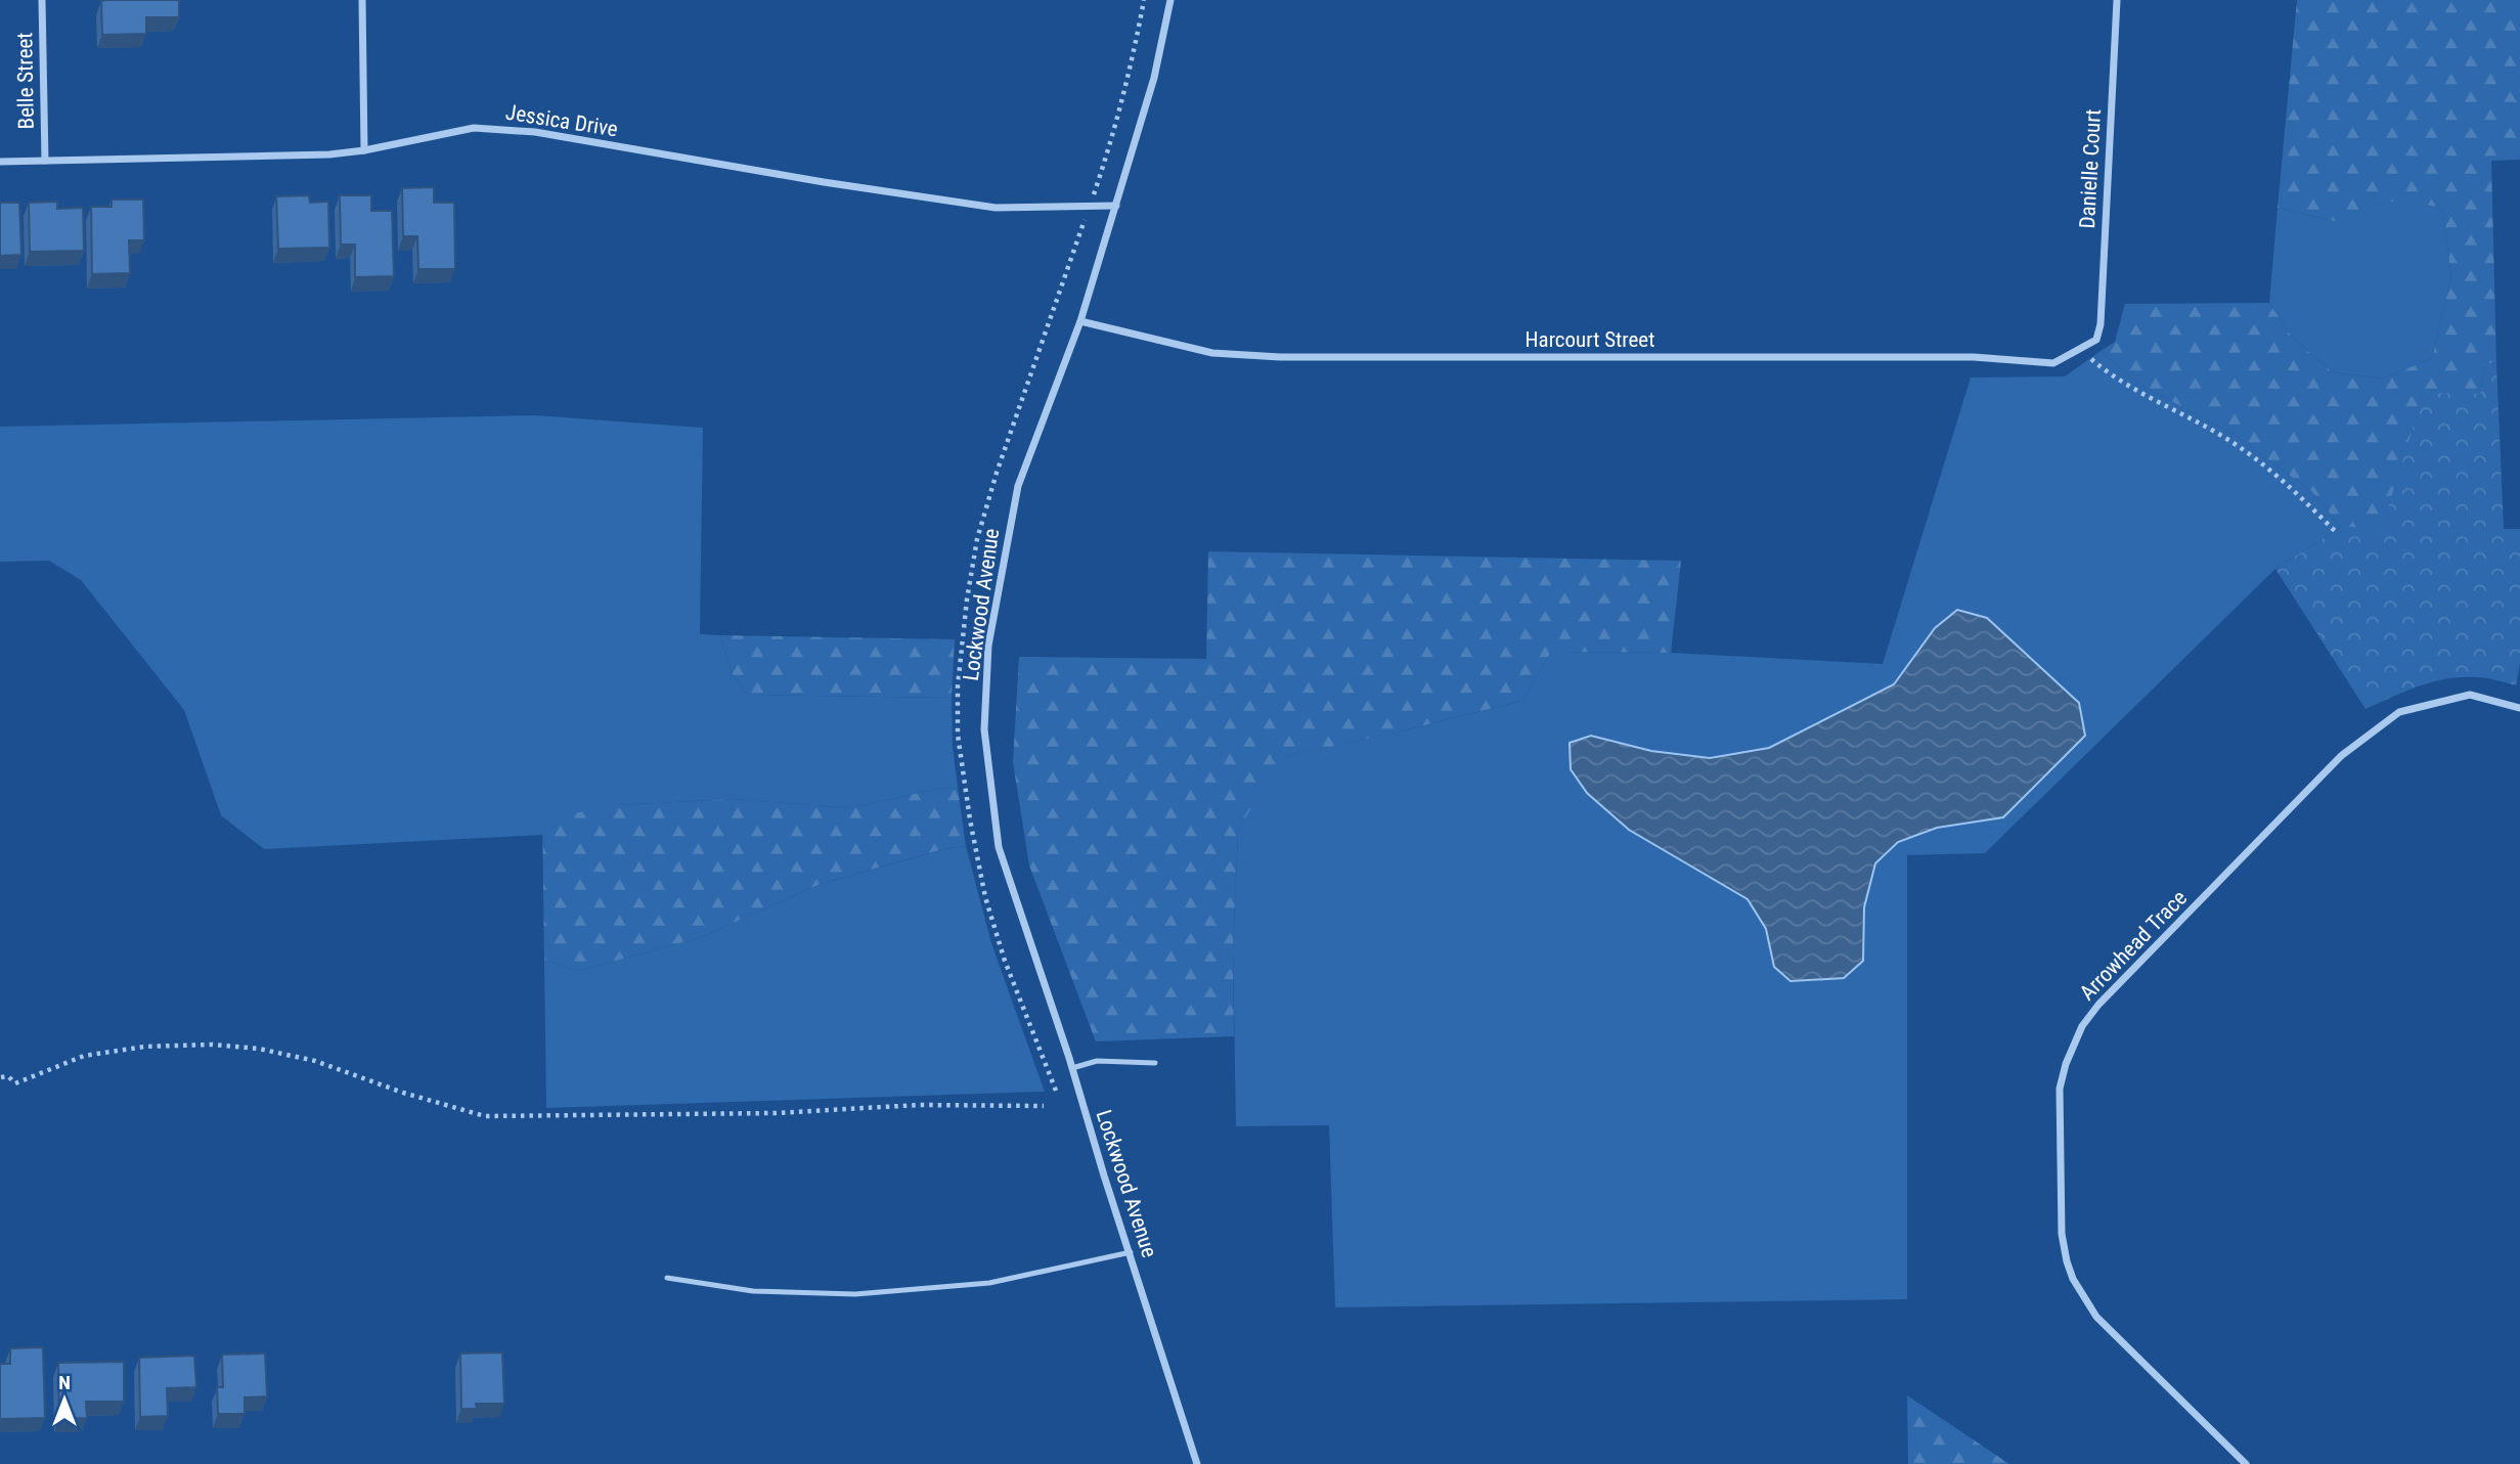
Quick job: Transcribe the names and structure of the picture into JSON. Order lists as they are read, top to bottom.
{
  "streets": {
    "street": [
      "Belle Street",
      "Jessica Drive",
      "Danielle Court",
      "Harcourt Street",
      "Lockwood Avenue",
      "Arrowhead Trace"
    ]
  },
  "crossings": [
    ["Belle Street", "Jessica Drive"],
    ["Jessica Drive", "Lockwood Avenue"],
    ["Danielle Court", "Harcourt Street"],
    ["Harcourt Street", "Lockwood Avenue"]
  ],
  "north": "top"
}
